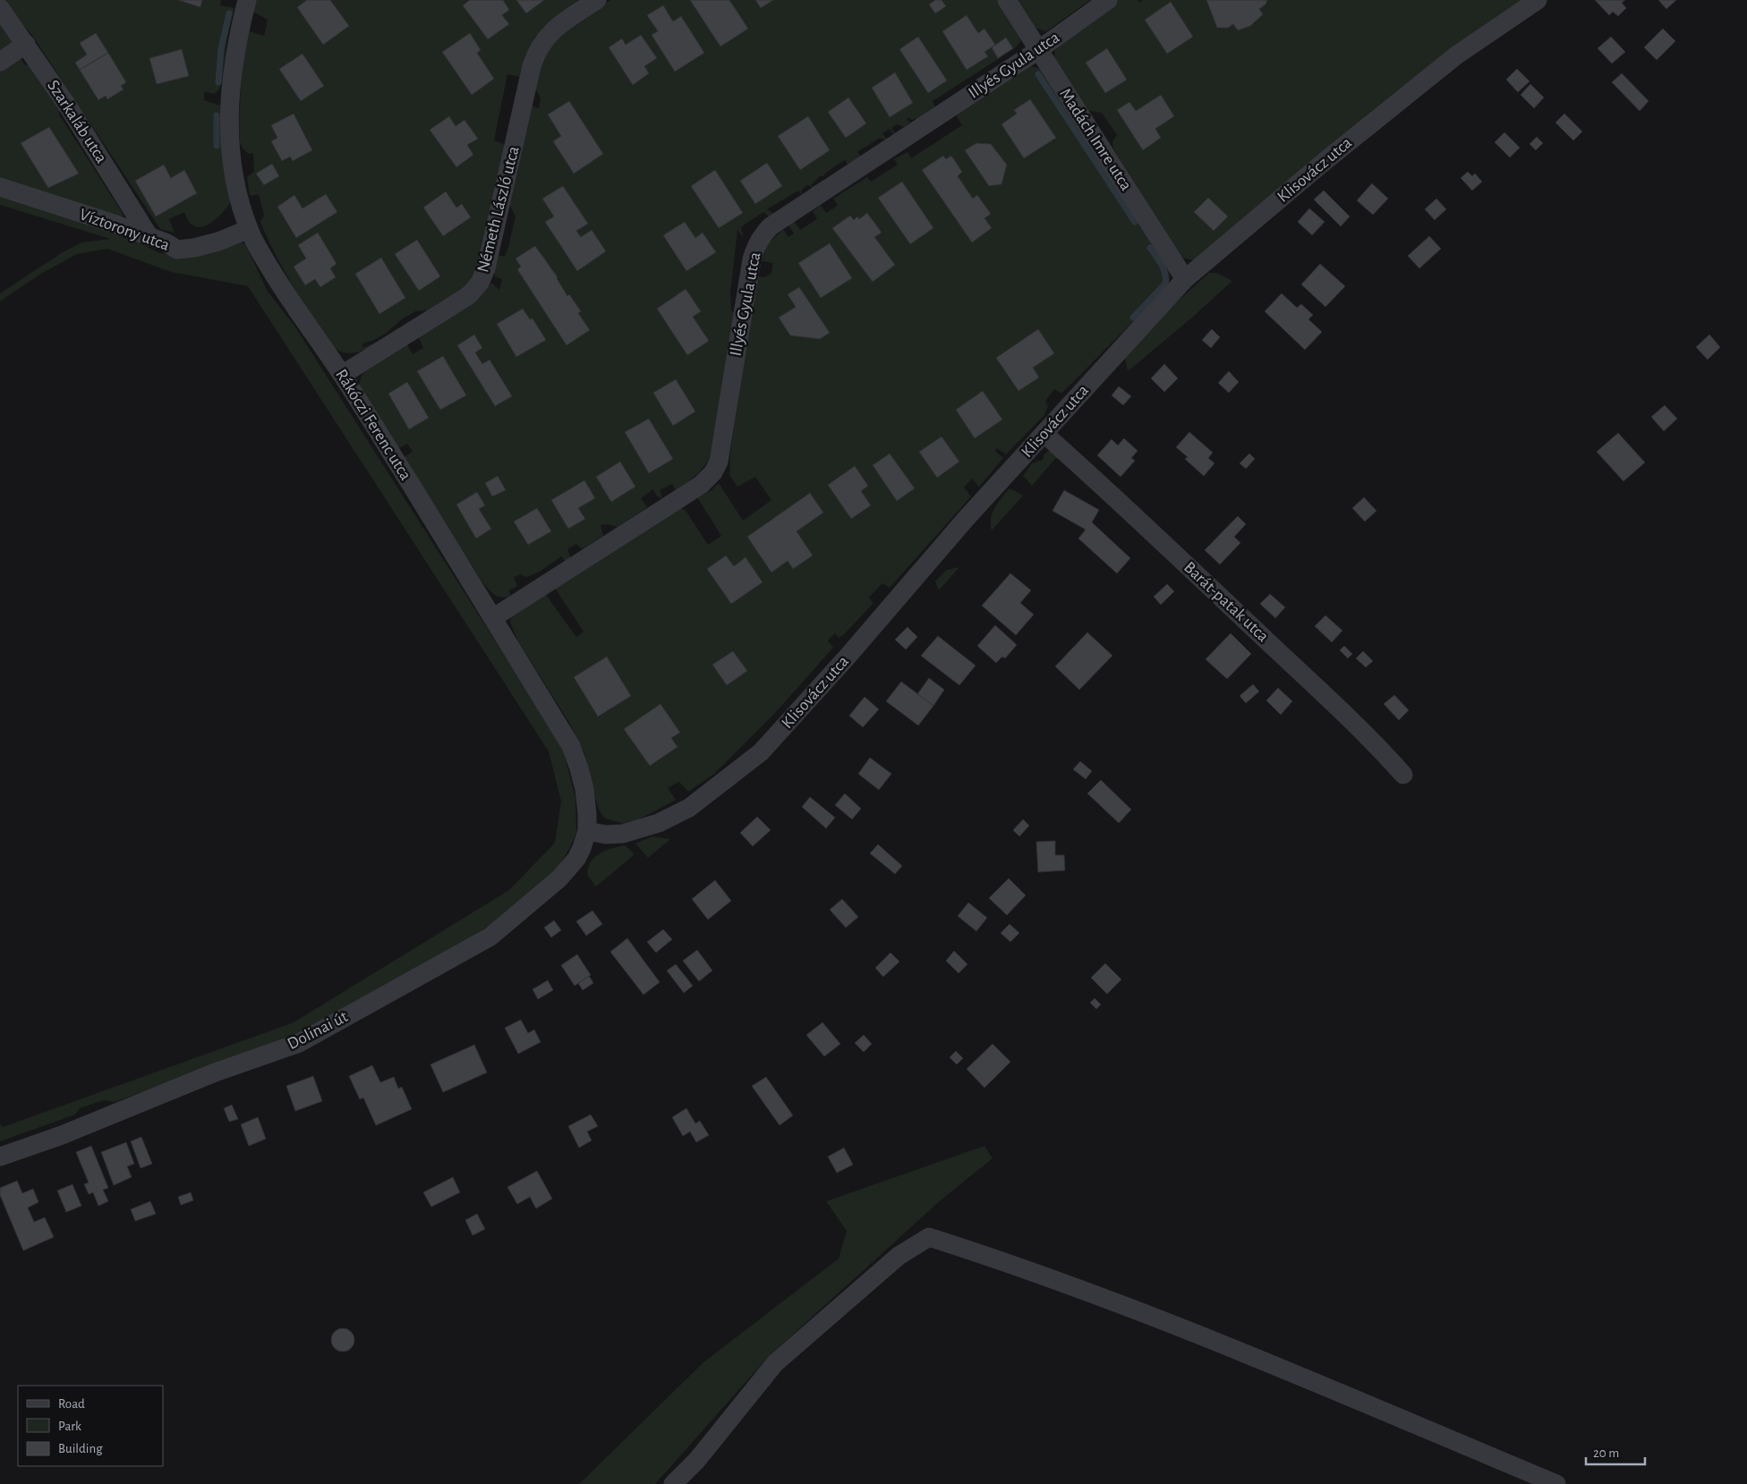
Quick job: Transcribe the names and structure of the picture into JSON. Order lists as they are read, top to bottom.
{
  "streets": {
    "street": [
      "Illyés Gyula utca",
      "Szarkaláb utca",
      "Madách Imre utca",
      "Klisovácz utca",
      "Németh László utca",
      "Víztorony utca",
      "Rákóczi Ferenc utca",
      "Barát-patak utca",
      "Dolinai út"
    ]
  },
  "crossings": [
    ["Illyés Gyula utca", "Madách Imre utca"],
    ["Illyés Gyula utca", "Rákóczi Ferenc utca"],
    ["Szarkaláb utca", "Víztorony utca"],
    ["Madách Imre utca", "Klisovácz utca"],
    ["Klisovácz utca", "Rákóczi Ferenc utca"],
    ["Klisovácz utca", "Barát-patak utca"],
    ["Klisovácz utca", "Dolinai út"],
    ["Németh László utca", "Rákóczi Ferenc utca"],
    ["Víztorony utca", "Rákóczi Ferenc utca"],
    ["Rákóczi Ferenc utca", "Dolinai út"]
  ],
  "legend": ["Road", "Park", "Building"],
  "scale_bar": "20 m"
}
